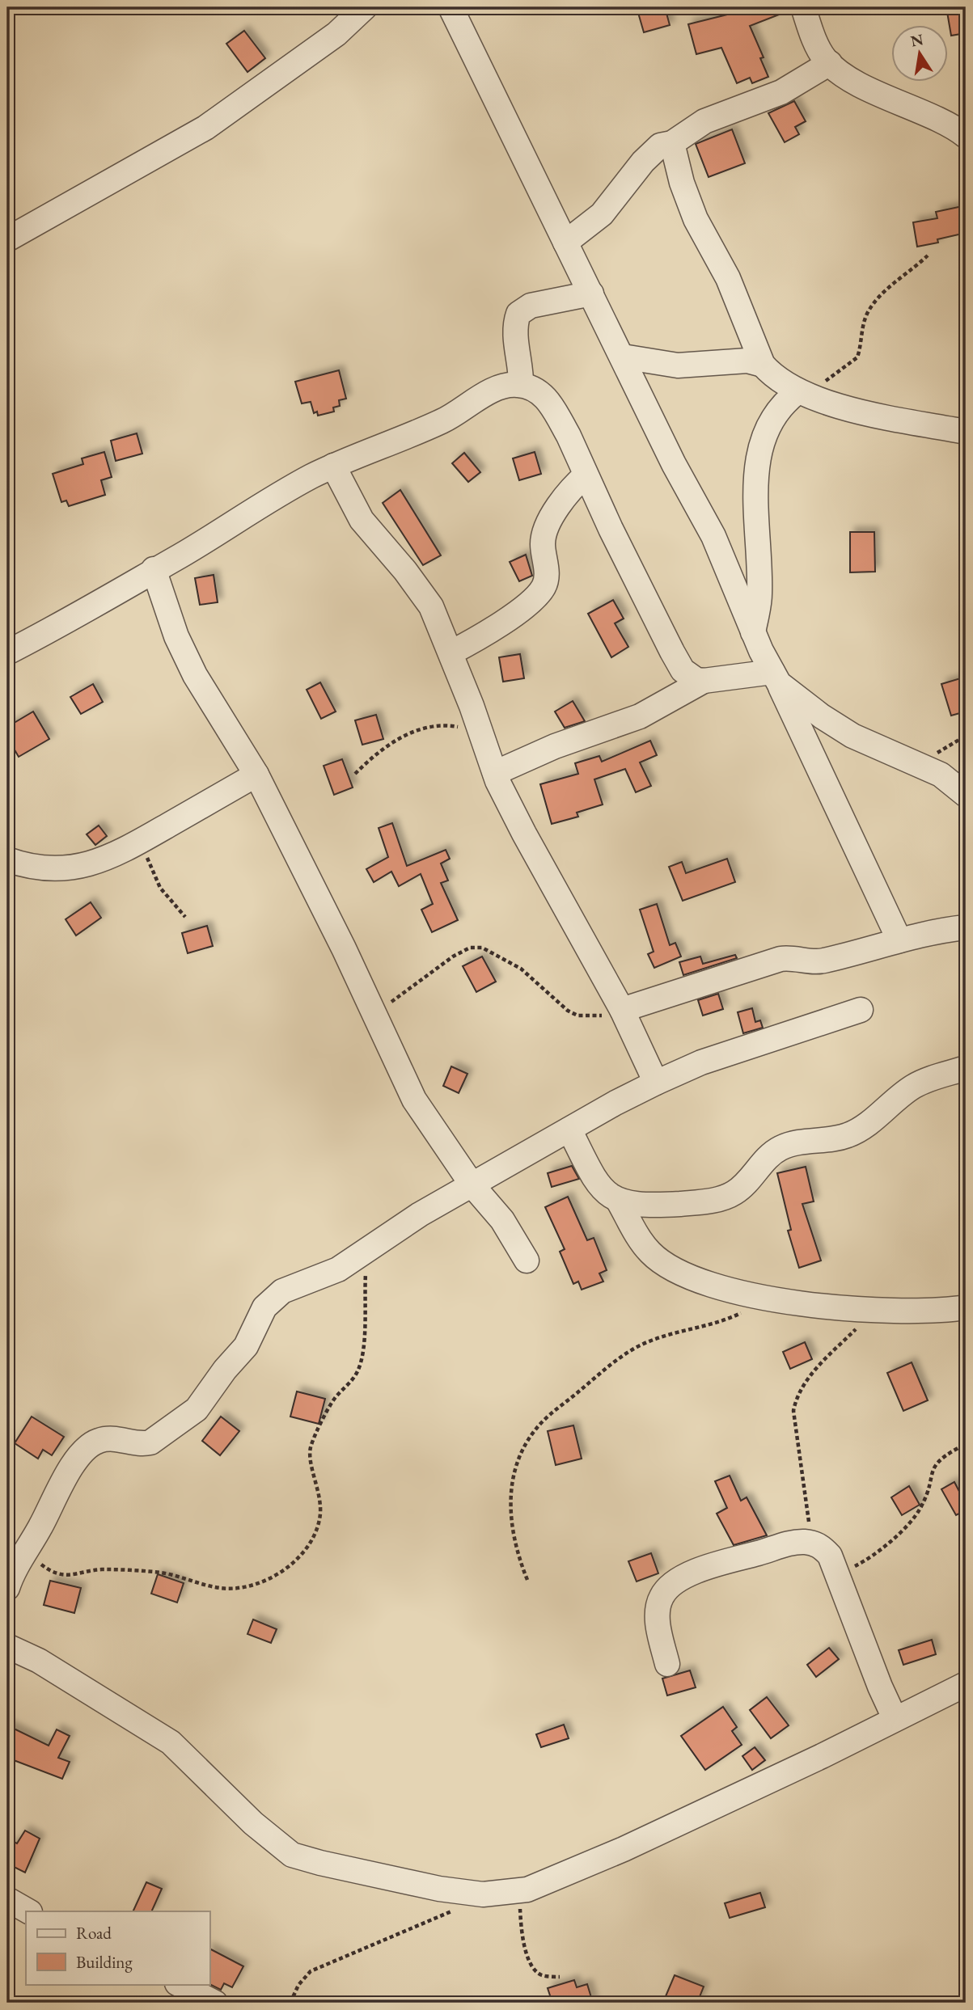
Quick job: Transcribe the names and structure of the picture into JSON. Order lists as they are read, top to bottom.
{
  "legend": ["Road", "Building"],
  "north": "top"
}
